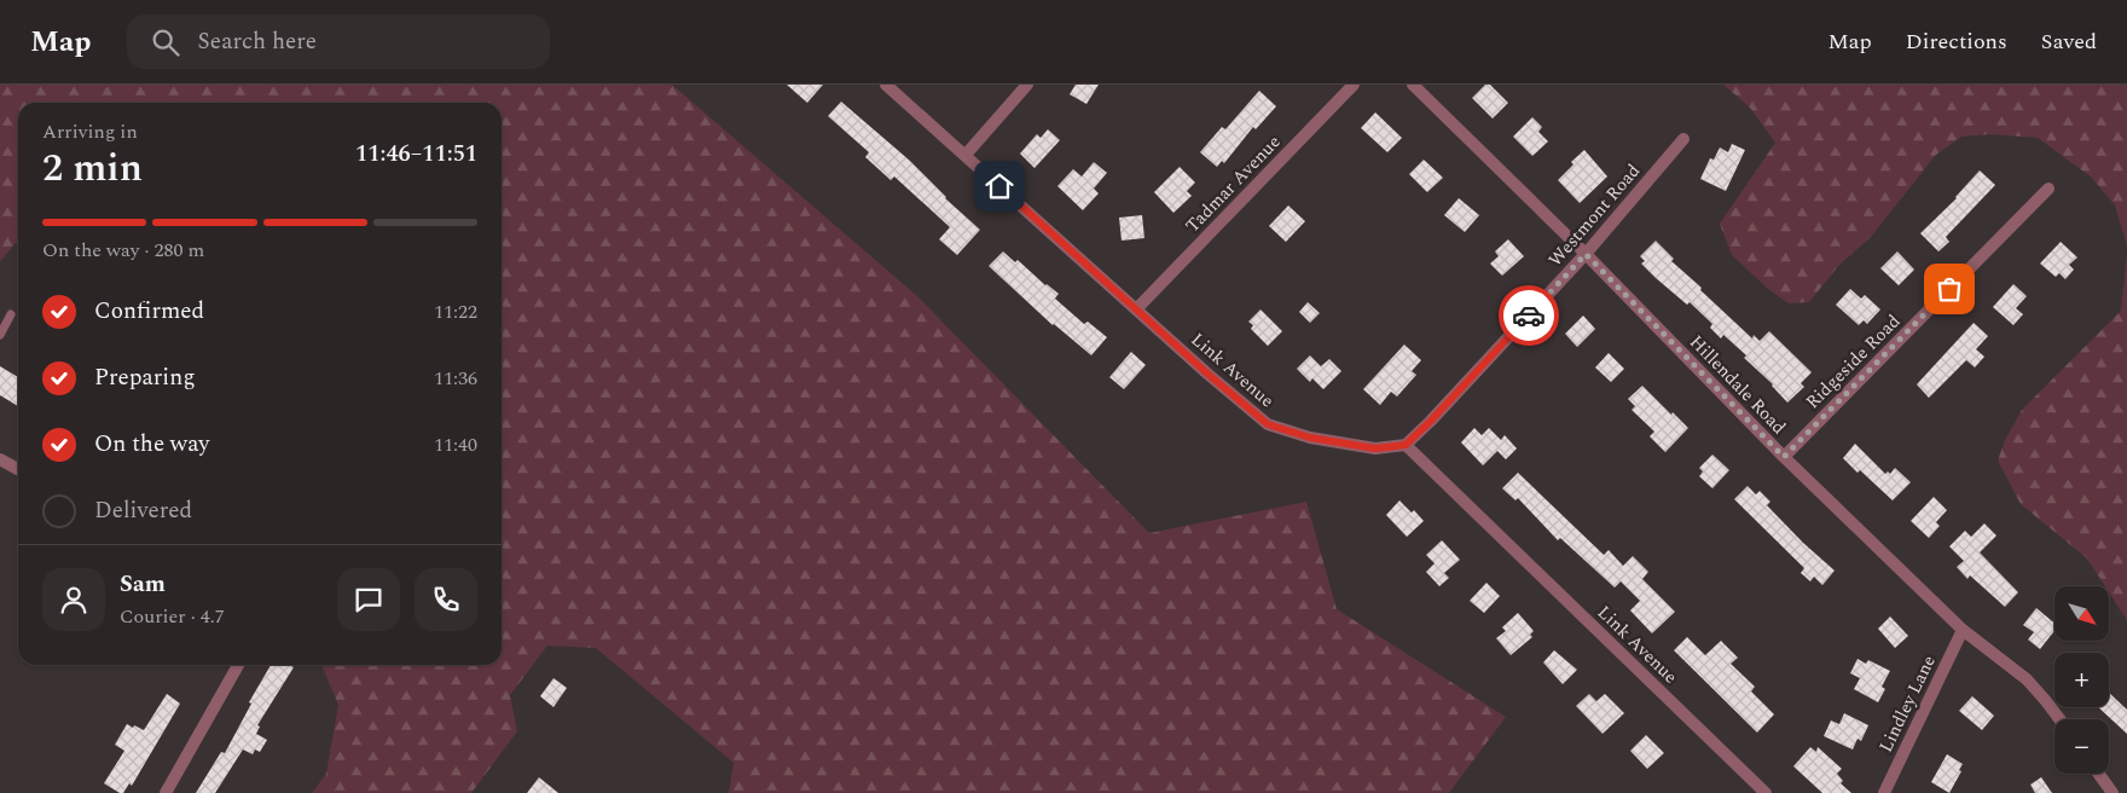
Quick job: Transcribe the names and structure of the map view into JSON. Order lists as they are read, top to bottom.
{
  "streets": {
    "street": [
      "Tadmar Avenue",
      "Westmont Road",
      "Ridgeside Road",
      "Link Avenue",
      "Hillendale Road",
      "Lindley Lane"
    ]
  },
  "crossings": [
    ["Tadmar Avenue", "Link Avenue"],
    ["Westmont Road", "Link Avenue"],
    ["Westmont Road", "Hillendale Road"],
    ["Ridgeside Road", "Hillendale Road"],
    ["Hillendale Road", "Lindley Lane"]
  ],
  "north": "bottom right",
  "page": {
    "header": "Map",
    "search": "Search here",
    "nav": ["Map", "Directions", "Saved"],
    "heading": ["2 min", "Arriving in", "11:46–11:51"],
    "panel": ["Sam", "Courier · 4.7"],
    "bar": "On the way · 280 m",
    "list": [
      ["Confirmed", "11:22"],
      ["Preparing", "11:36"],
      ["On the way", "11:40"],
      "Delivered"
    ],
    "map_buttons": ["+", "−"]
  }
}
